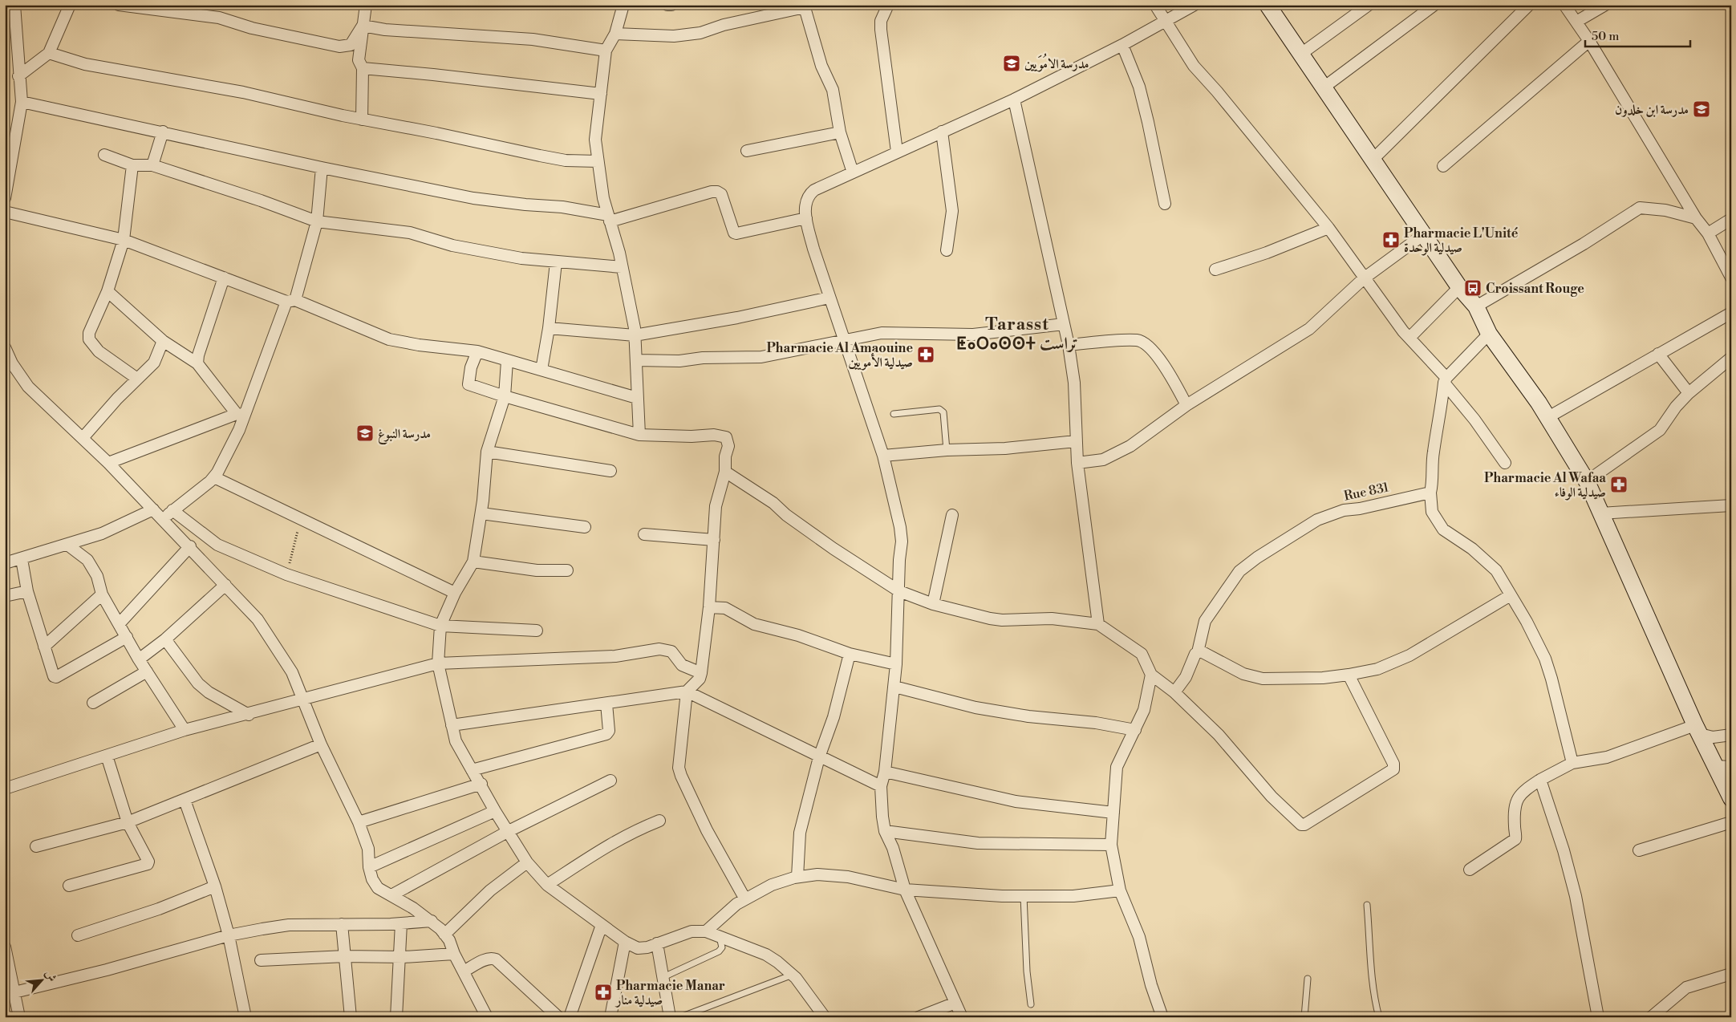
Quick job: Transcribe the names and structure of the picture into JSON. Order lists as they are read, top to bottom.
{
  "streets": {
    "street": ["Rue 831"]
  },
  "districts": ["Tarasst ⵟⴰⵔⴰⵙⵙⵜ تراست"],
  "places": {
    "school or university": ["مدرسة الامُوَيين", "مدرسة ابن خلدون", "مدرسة النبوغ"],
    "pharmacy": [
      "Pharmacie L'Unité صيدلية الوحدة",
      "Pharmacie Al Amaouine صيدلية الأمويين",
      "Pharmacie Al Wafaa صيدلية الوفاء",
      "Pharmacie Manar صيدلية منار"
    ],
    "bus stop": ["Croissant Rouge"]
  },
  "scale_bar": "50 m",
  "north": "top right"
}
